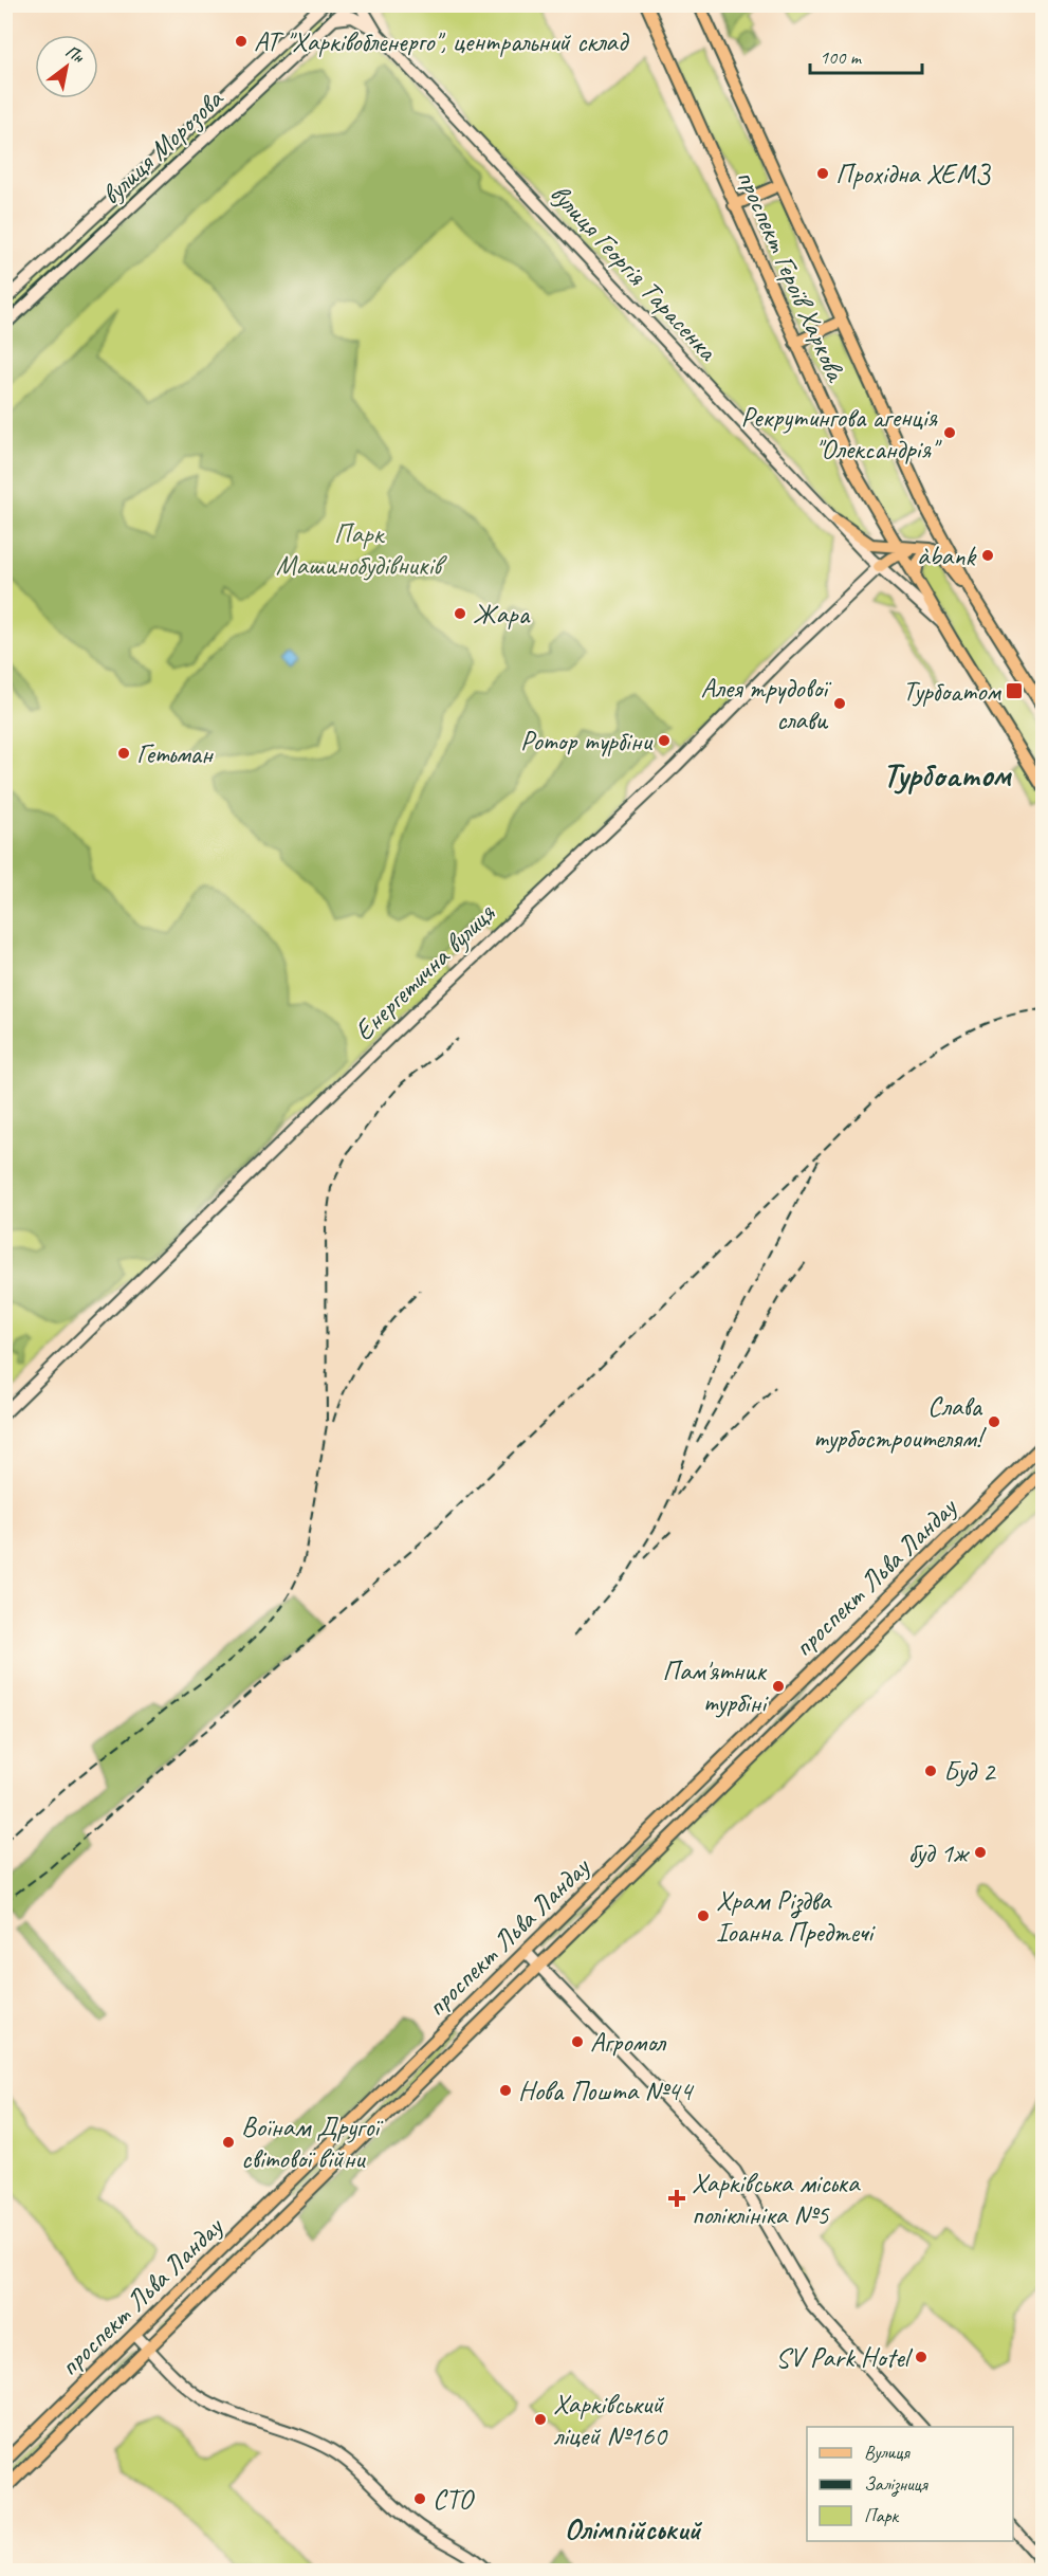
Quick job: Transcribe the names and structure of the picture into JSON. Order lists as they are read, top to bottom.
{
  "streets": {
    "main road": ["проспект Героїв Харкова", "проспект Льва Ландау"],
    "street": ["вулиця Морозова", "вулиця Георгія Тарасенка", "Енергетична вулиця"]
  },
  "crossings": [
    ["вулиця Георгія Тарасенка", "проспект Героїв Харкова"],
    ["вулиця Георгія Тарасенка", "Енергетична вулиця"]
  ],
  "districts": ["Турбоатом", "Олімпійський"],
  "parks": ["Парк Машинобудівників"],
  "places": {
    "other": [
      "АТ \"Харківобленерго\", центральний склад",
      "Прохідна ХЕМЗ",
      "Рекрутингова агенція \"Олександрія\"",
      "àbank",
      "Жара",
      "Алея трудової слави",
      "Ротор турбіни",
      "Гетьман",
      "Слава турбостроителям!",
      "Пам'ятник турбіні",
      "Буд 2",
      "буд 1ж",
      "Храм Різдва Іоанна Предтечі",
      "Агромол",
      "Нова Пошта №44",
      "Воїнам Другої світової війни",
      "SV Park Hotel",
      "Харківський ліцей №160",
      "СТО"
    ],
    "transit": ["Турбоатом"],
    "health": ["Харківська міська поліклініка №5"]
  },
  "legend": ["Вулиця", "Залізниця", "Парк"],
  "scale_bar": "100 m",
  "north": "top right"
}
